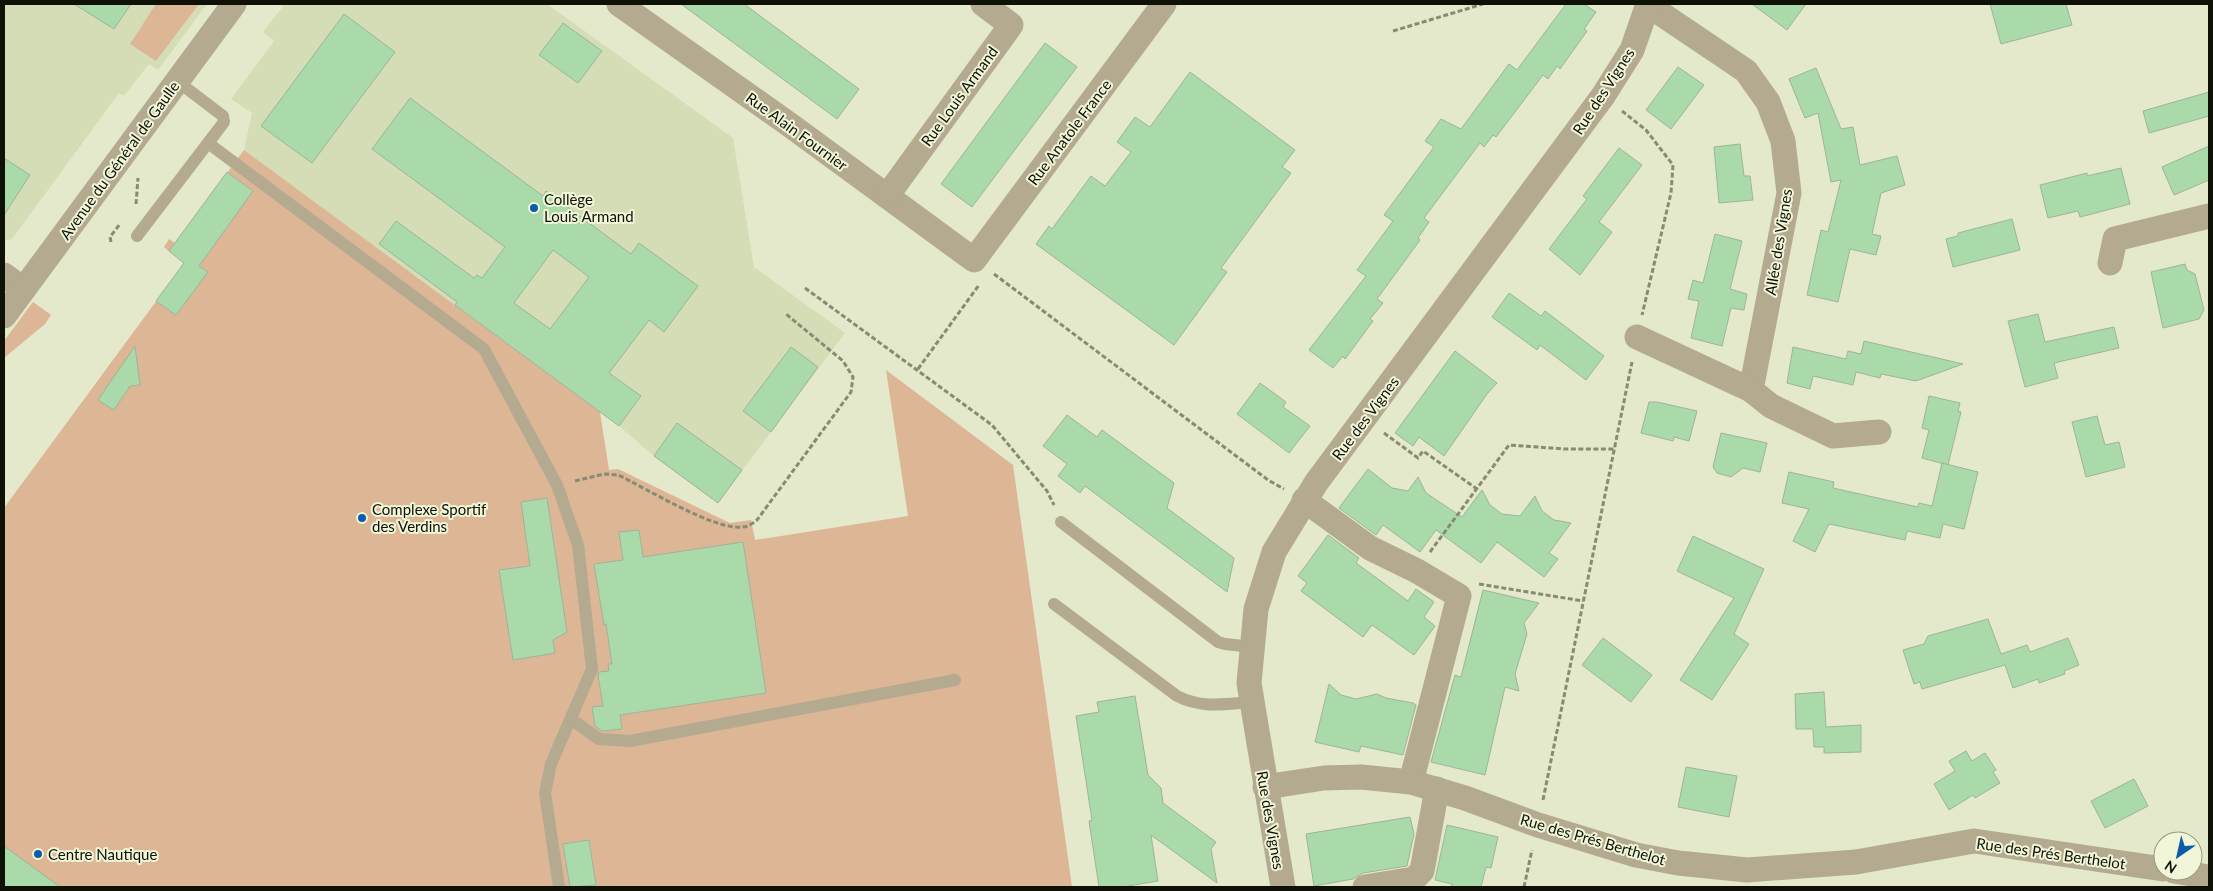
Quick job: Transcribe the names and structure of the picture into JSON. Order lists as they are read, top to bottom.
{
  "streets": {
    "street": [
      "Rue des Vignes",
      "Rue Louis Armand",
      "Rue Alain Fournier",
      "Rue Anatole France",
      "Avenue du Général de Gaulle",
      "Allée des Vignes",
      "Rue des Prés Berthelot"
    ]
  },
  "crossings": [
    ["Rue des Vignes", "Allée des Vignes"],
    ["Rue des Vignes", "Rue des Prés Berthelot"],
    ["Rue Louis Armand", "Rue Alain Fournier"],
    ["Rue Alain Fournier", "Rue Anatole France"]
  ],
  "places": ["Collège Louis Armand", "Complexe Sportif des Verdins", "Centre Nautique"],
  "north": "bottom left"
}
